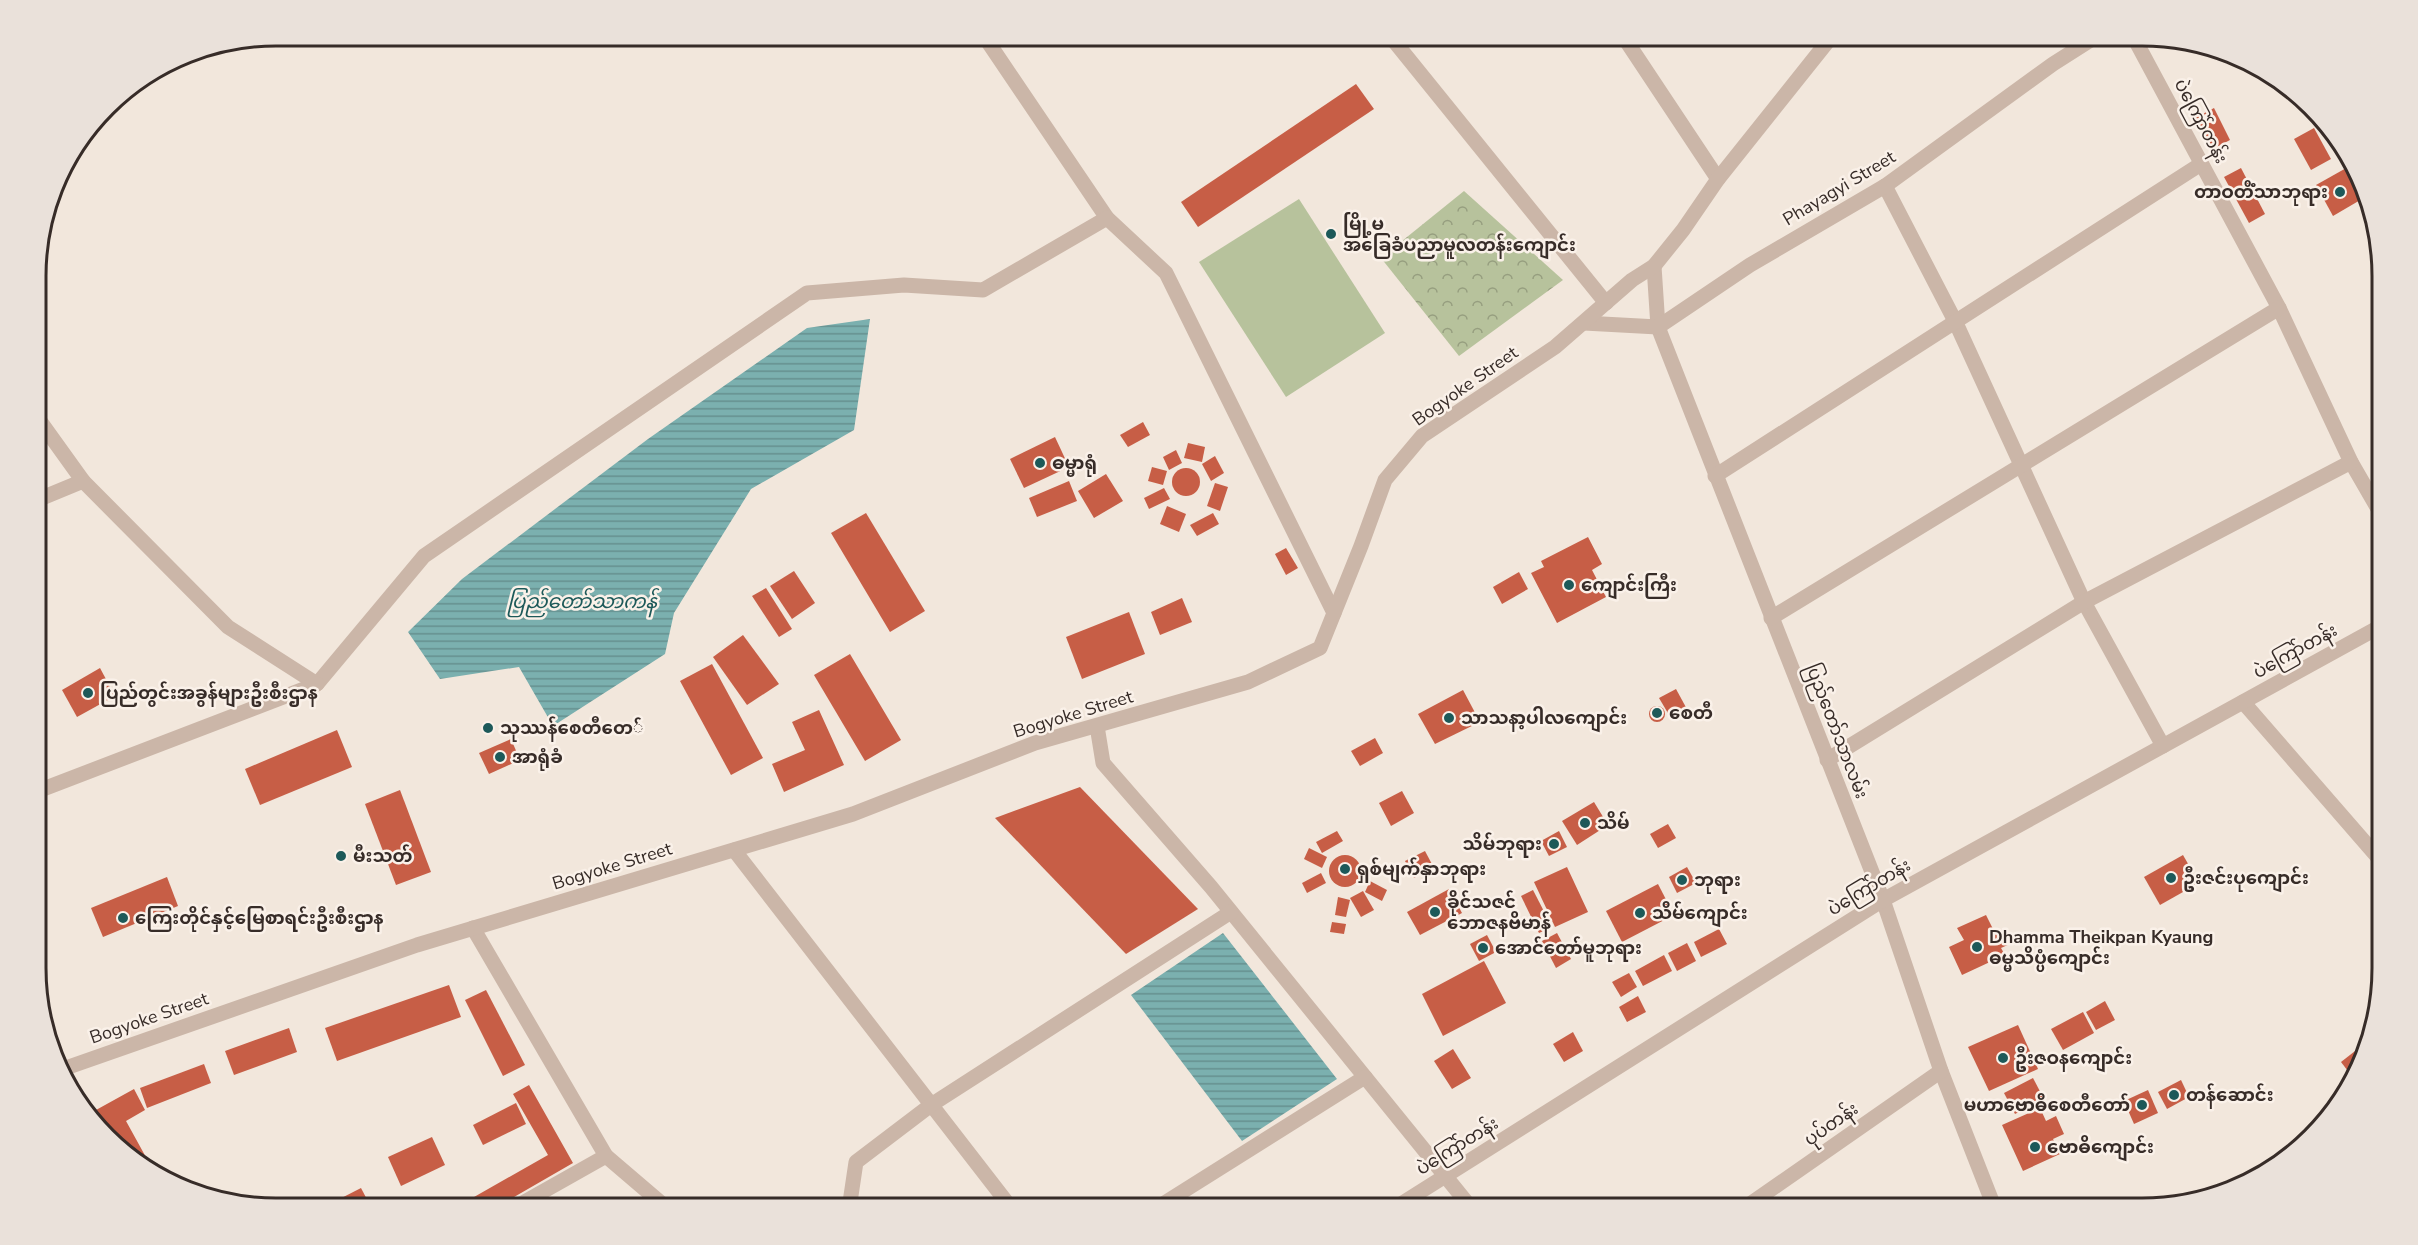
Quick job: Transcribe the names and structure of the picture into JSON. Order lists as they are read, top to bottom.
{
  "streets": {
    "street": [
      "ပဲကြော်တန်း",
      "Phayagyi Street",
      "Bogyoke Street",
      "ပြည်တော်သာလမ်း",
      "ပုပ်တန်း"
    ]
  },
  "crossings": [
    ["ပဲကြော်တန်း", "ပြည်တော်သာလမ်း"],
    ["Phayagyi Street", "ပြည်တော်သာလမ်း"],
    ["Bogyoke Street", "ပြည်တော်သာလမ်း"],
    ["ပြည်တော်သာလမ်း", "ပုပ်တန်း"]
  ],
  "water": ["ပြည်တော်သာကန်"],
  "places": [
    "တာဝတိံသာဘုရား",
    "မြို့မ အခြေခံပညာမူလတန်းကျောင်း",
    "ဓမ္မာရုံ",
    "ကျောင်းကြီး",
    "ပြည်တွင်းအခွန်များဦးစီးဌာန",
    "စေတီ",
    "သာသနာ့ပါလကျောင်း",
    "သုဿန်စေတီတေ်",
    "အာရုံခံ",
    "သိမ်",
    "သိမ်ဘုရား",
    "မီးသတ်",
    "ရှစ်မျက်နှာဘုရား",
    "ဦးဇင်းပုကျောင်း",
    "ဘုရား",
    "ခိုင်သဇင် ဘောဇနဗိမာန်",
    "သိမ်ကျောင်း",
    "ကြေးတိုင်နှင့်မြေစာရင်းဦးစီးဌာန",
    "Dhamma Theikpan Kyaung ဓမ္မသိပ္ပံကျောင်း",
    "အောင်တော်မူဘုရား",
    "ဦးဇဝနကျောင်း",
    "တန်ဆောင်း",
    "မဟာဗောဓိစေတီတော်",
    "ဗောဓိကျောင်း"
  ]
}
